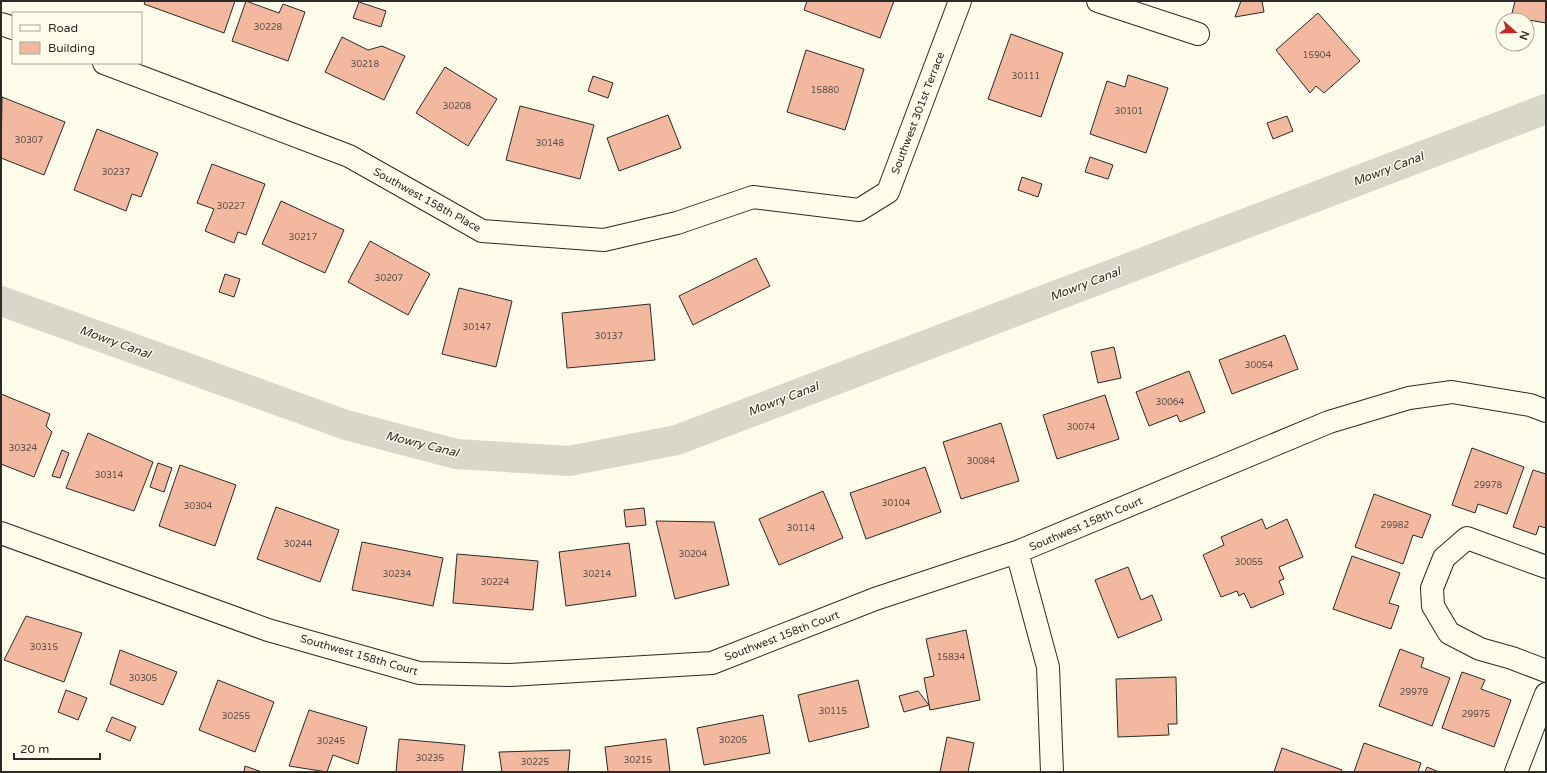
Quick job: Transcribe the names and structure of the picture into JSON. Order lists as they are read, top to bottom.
{
  "streets": {
    "street": ["Southwest 301st Terrace", "Southwest 158th Place", "Southwest 158th Court"]
  },
  "crossings": [
    ["Southwest 301st Terrace", "Southwest 158th Place"]
  ],
  "water": ["Mowry Canal"],
  "house_numbers": [
    "30228",
    "15904",
    "30218",
    "30111",
    "15880",
    "30208",
    "30101",
    "30307",
    "30148",
    "30237",
    "30227",
    "30217",
    "30207",
    "30147",
    "30137",
    "30054",
    "30064",
    "30074",
    "30324",
    "30084",
    "30314",
    "29978",
    "30104",
    "30304",
    "29982",
    "30114",
    "30244",
    "30204",
    "30055",
    "30234",
    "30214",
    "30224",
    "30315",
    "15834",
    "30305",
    "29979",
    "30115",
    "29975",
    "30255",
    "30205",
    "30245",
    "30235",
    "30215",
    "30225"
  ],
  "legend": ["Road", "Building"],
  "scale_bar": "20 m",
  "north": "right"
}
